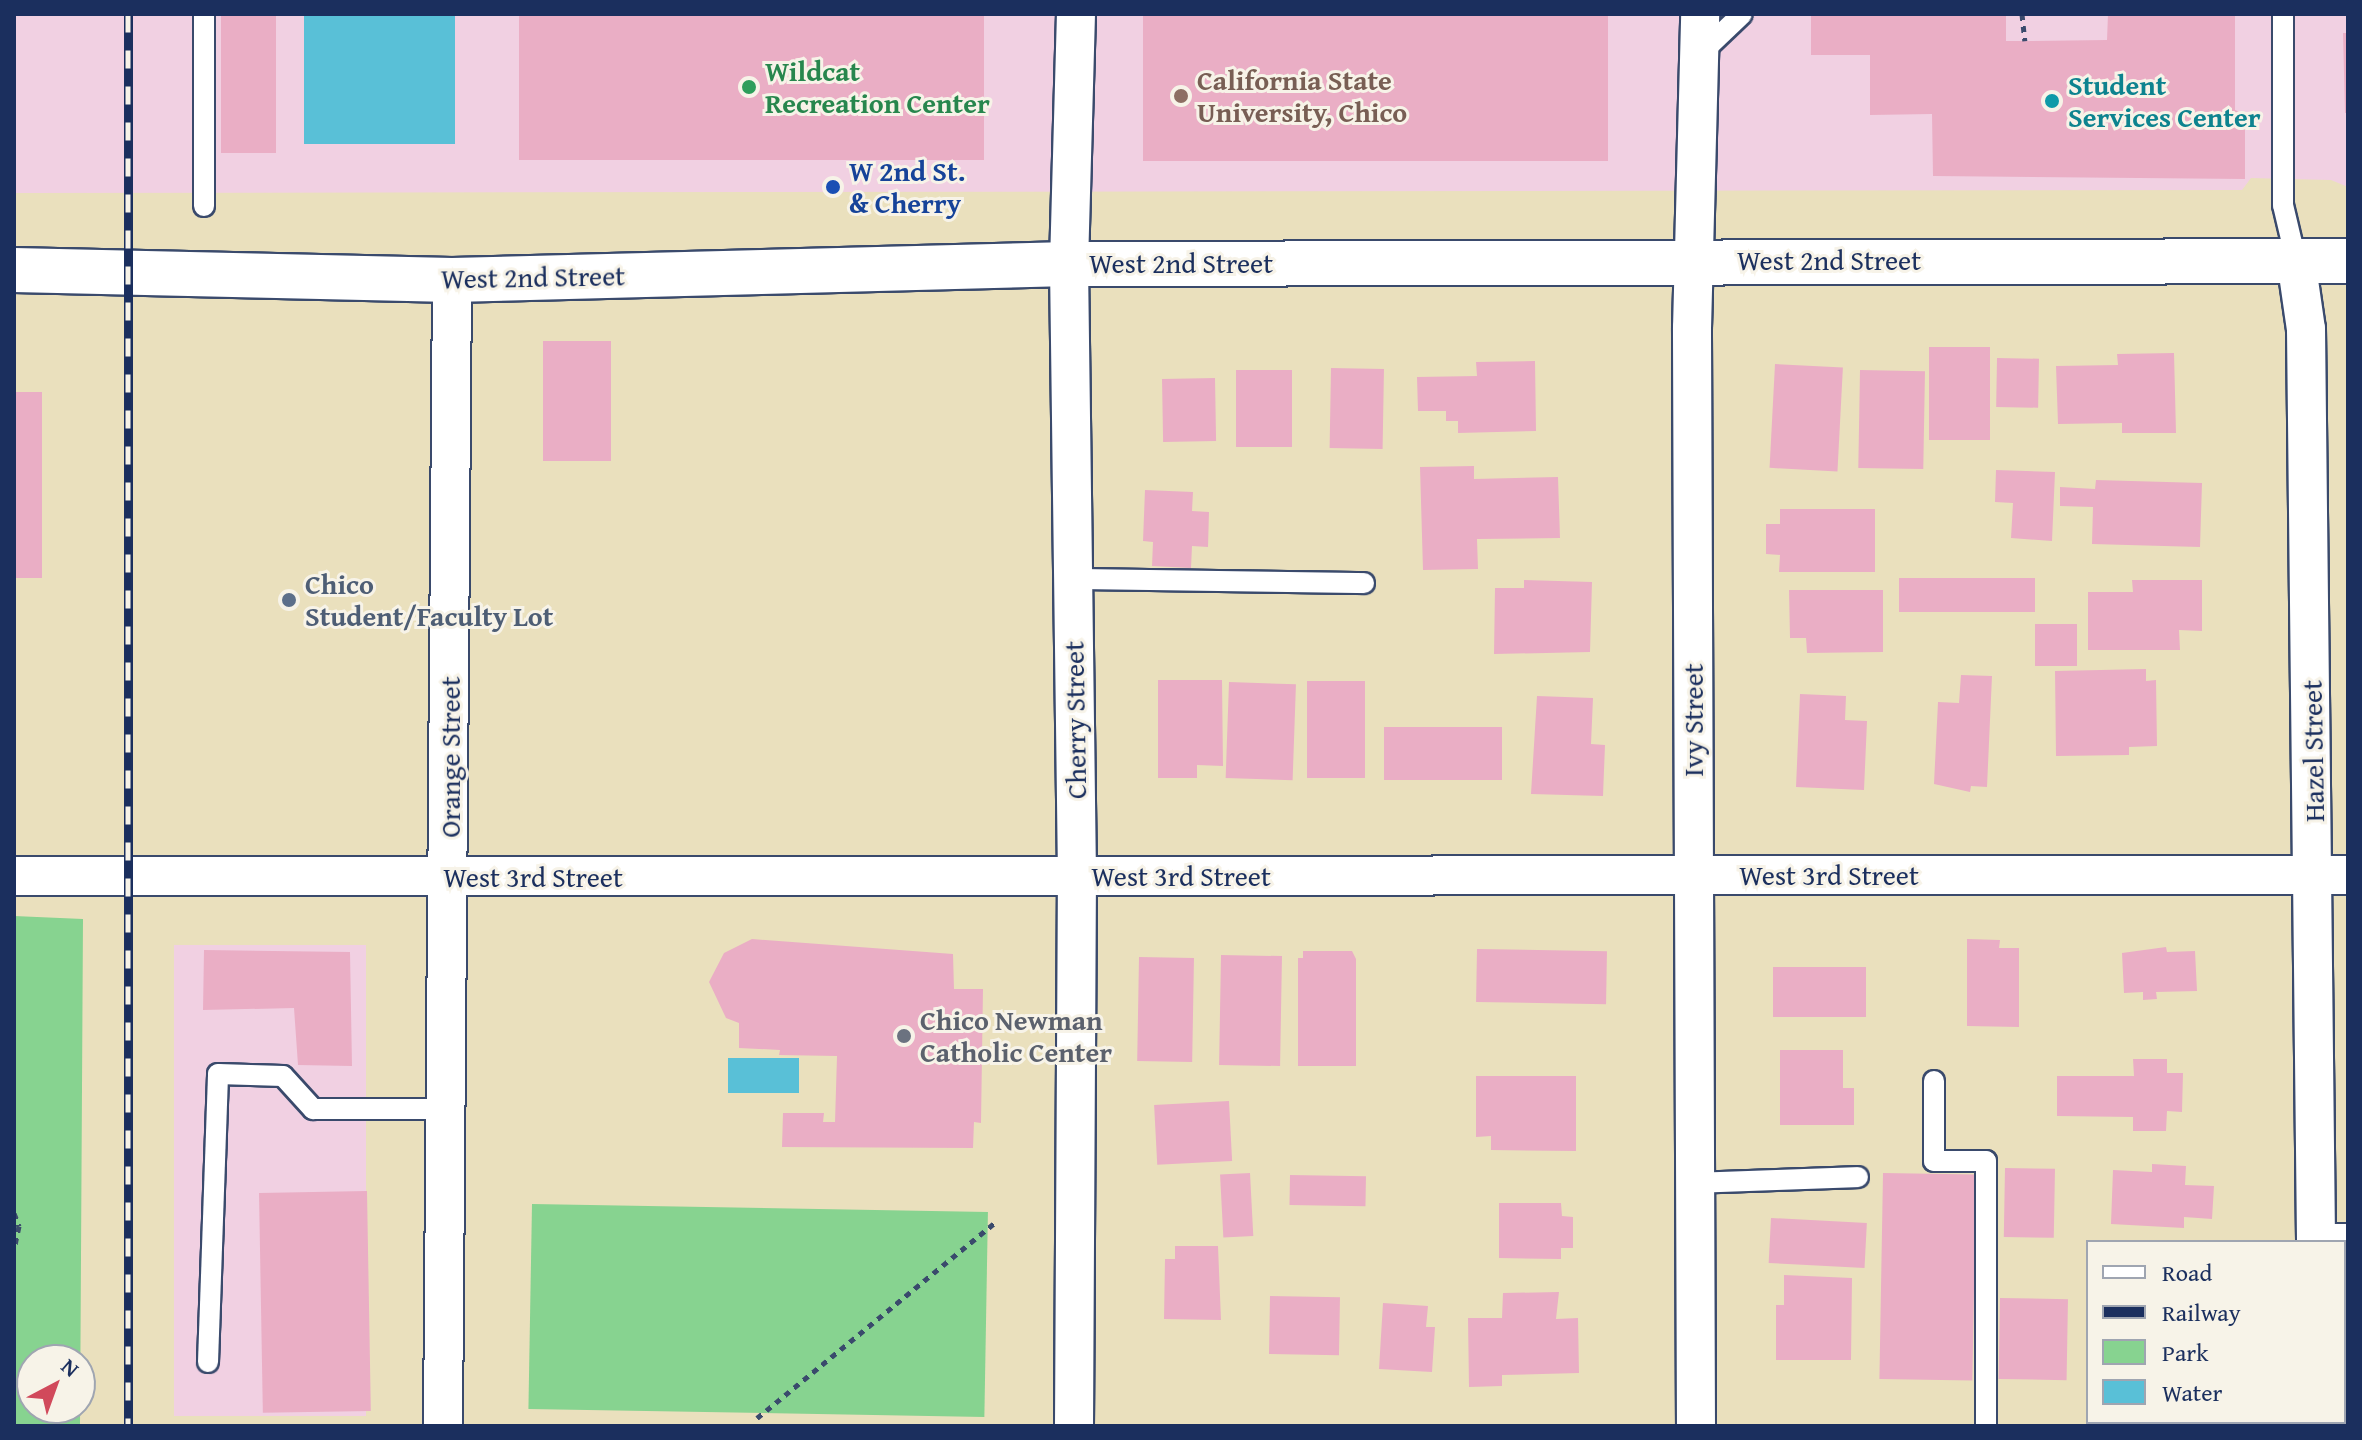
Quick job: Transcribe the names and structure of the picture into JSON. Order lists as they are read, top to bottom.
{
  "streets": {
    "street": [
      "West 2nd Street",
      "Cherry Street",
      "Ivy Street",
      "Hazel Street",
      "Orange Street",
      "West 3rd Street"
    ]
  },
  "crossings": [
    ["West 2nd Street", "Cherry Street"],
    ["West 2nd Street", "Ivy Street"],
    ["West 2nd Street", "Hazel Street"],
    ["West 2nd Street", "Orange Street"],
    ["Cherry Street", "West 3rd Street"],
    ["Ivy Street", "West 3rd Street"],
    ["Hazel Street", "West 3rd Street"],
    ["Orange Street", "West 3rd Street"]
  ],
  "places": [
    "Wildcat Recreation Center",
    "California State University, Chico",
    "Student Services Center",
    "W 2nd St. & Cherry",
    "Chico Student/Faculty Lot",
    "Chico Newman Catholic Center"
  ],
  "legend": [
    "Road",
    "Railway",
    "Park",
    "Water"
  ],
  "north": "top right"
}
